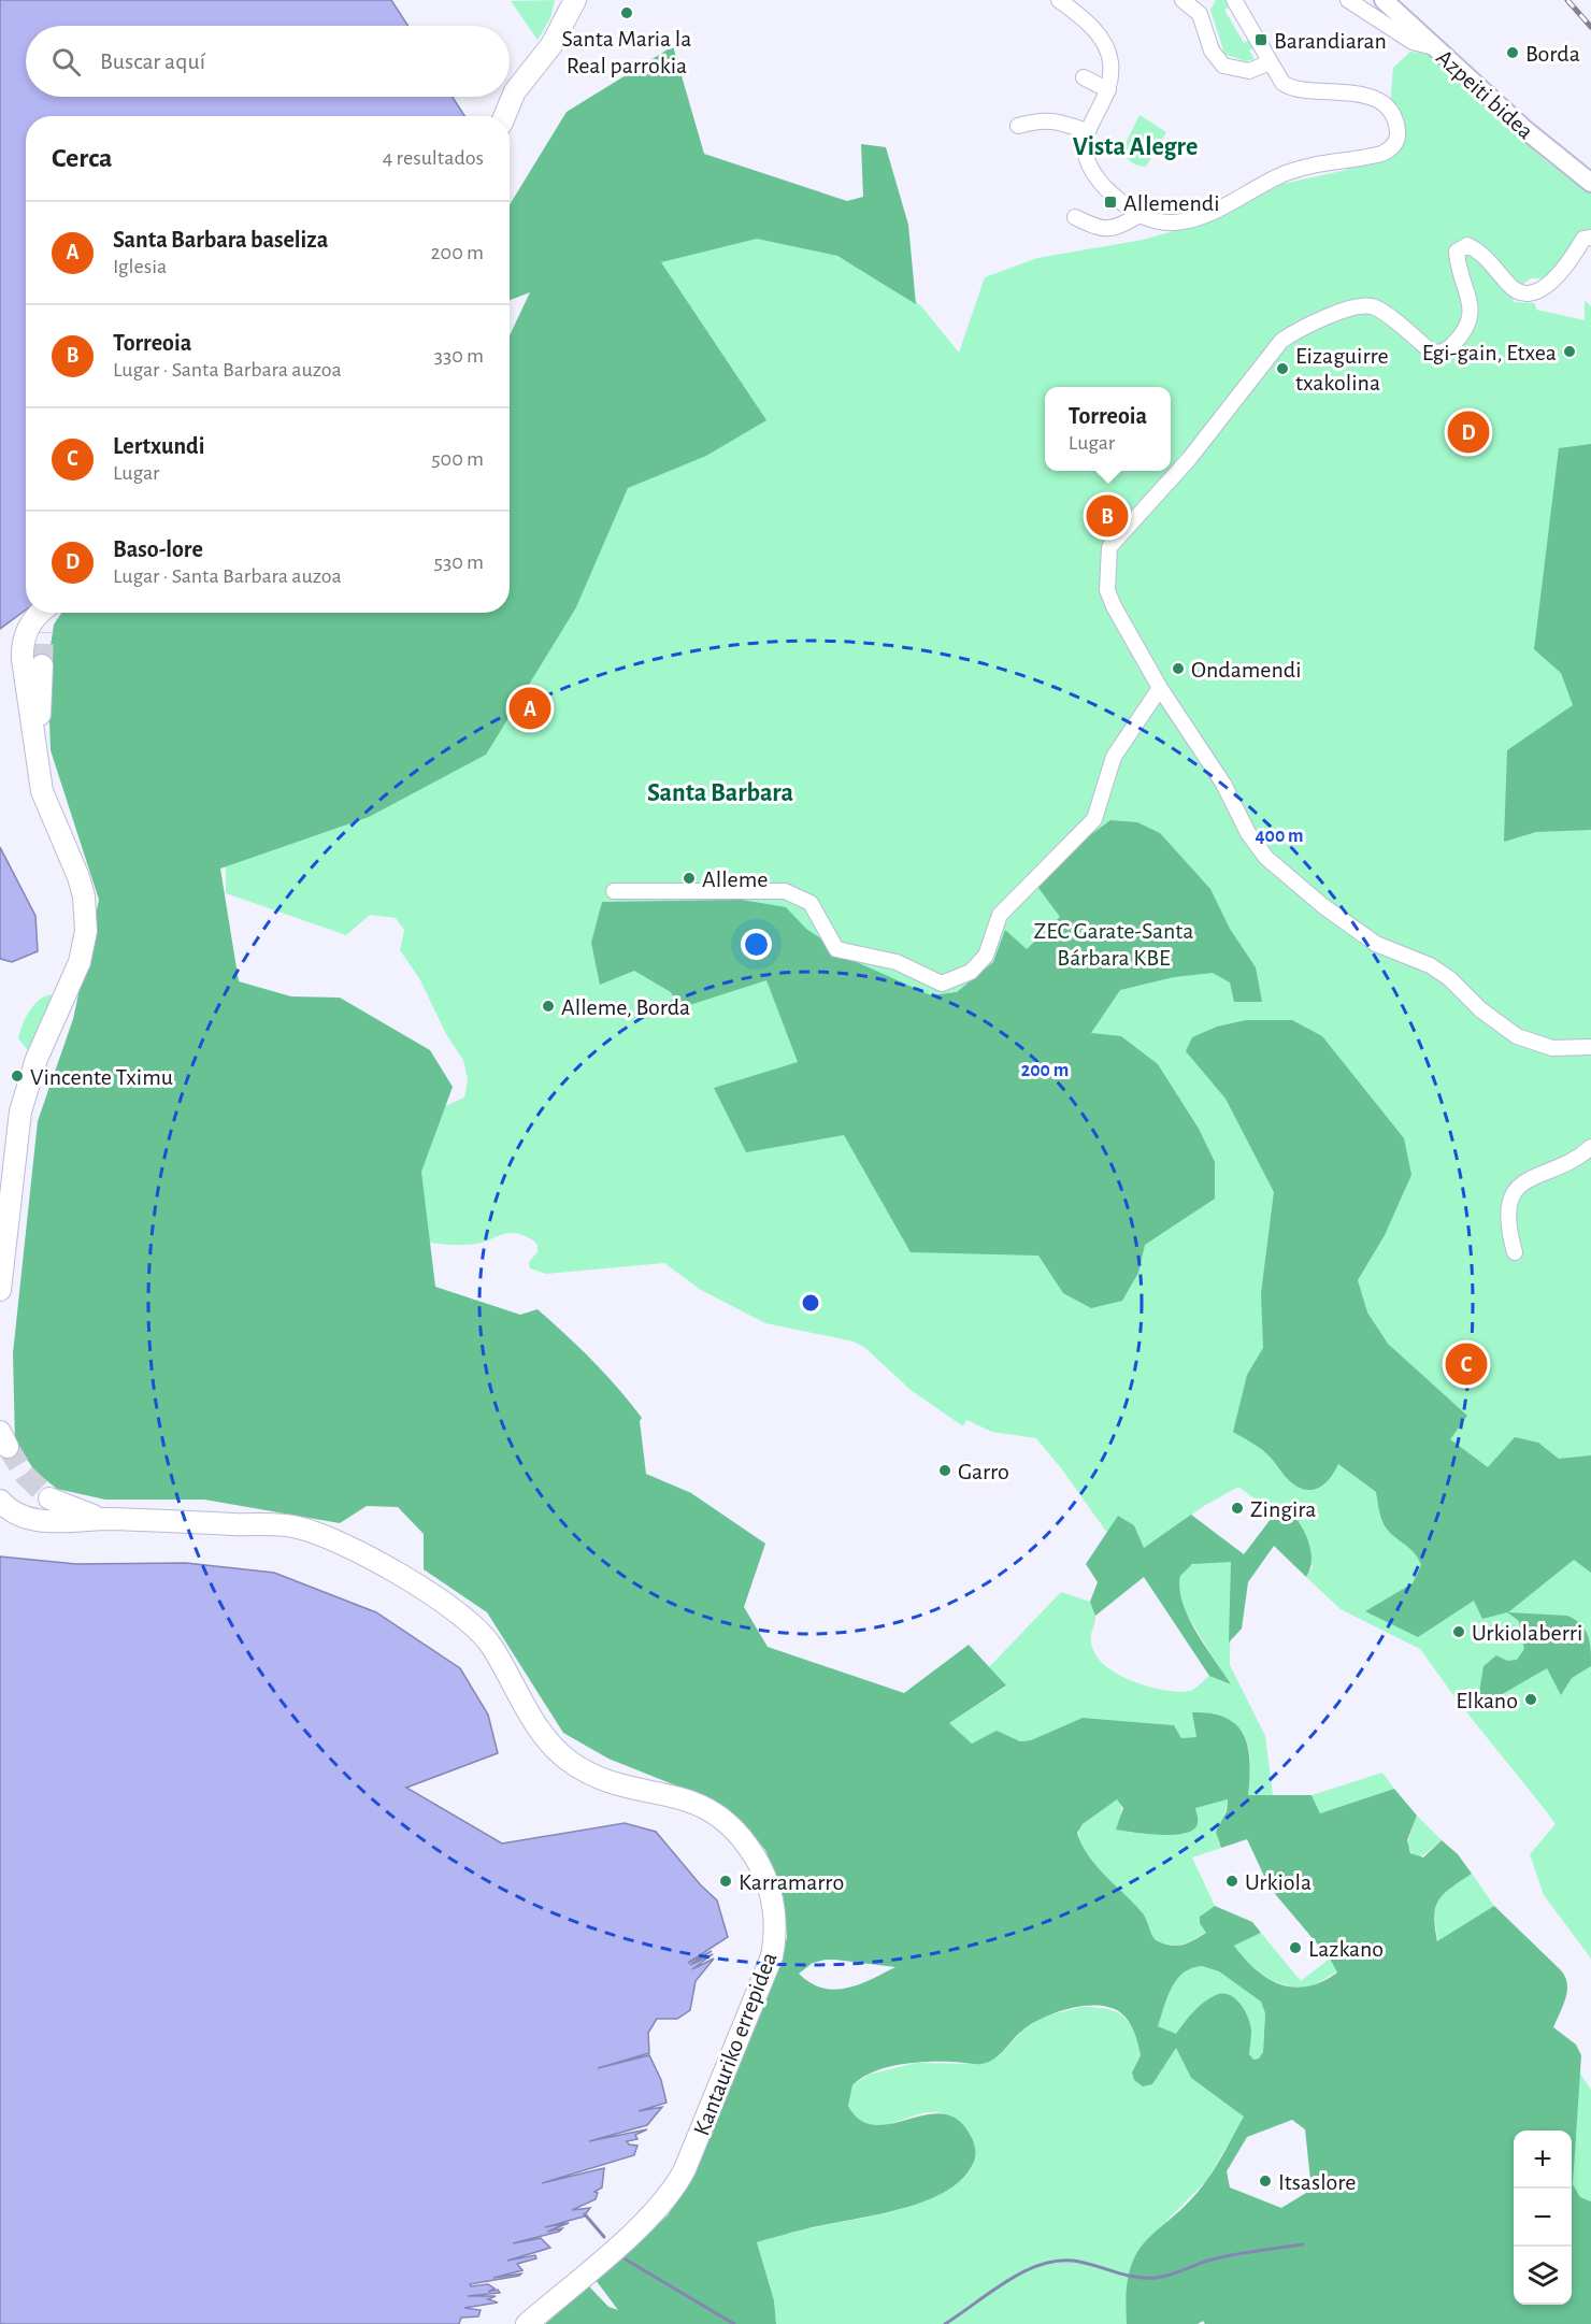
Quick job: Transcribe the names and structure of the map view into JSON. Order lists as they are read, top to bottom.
{
  "streets": {
    "highway": ["Kantauriko errepidea"],
    "main road": ["Azpeiti bidea"]
  },
  "districts": ["Vista Alegre", "Santa Barbara"],
  "parks": ["ZEC Garate-Santa Bárbara KBE"],
  "places": {
    "other": [
      "Santa Maria la Real parrokia",
      "Borda",
      "Egi-gain, Etxea",
      "Eizaguirre txakolina",
      "Ondamendi",
      "Alleme",
      "Alleme, Borda",
      "Vincente Tximu",
      "Garro",
      "Zingira",
      "Urkiolaberri",
      "Elkano",
      "Karramarro",
      "Urkiola",
      "Lazkano",
      "Itsaslore"
    ],
    "transit": ["Barandiaran", "Allemendi"]
  },
  "page": {
    "search": "Buscar aquí",
    "heading": ["Cerca", "4 resultados"],
    "list": [
      {
        "mark": "A",
        "name": "Santa Barbara baseliza",
        "note": "Iglesia",
        "value": "200 m"
      },
      {
        "mark": "B",
        "name": "Torreoia",
        "note": "Lugar · Santa Barbara auzoa",
        "value": "330 m"
      },
      {
        "mark": "C",
        "name": "Lertxundi",
        "note": "Lugar",
        "value": "500 m"
      },
      {
        "mark": "D",
        "name": "Baso-lore",
        "note": "Lugar · Santa Barbara auzoa",
        "value": "530 m"
      }
    ],
    "popup": ["Torreoia", "Lugar"],
    "pins": [
      "D",
      "B",
      "A",
      "C"
    ],
    "map_buttons": ["+", "−"]
  },
  "rings": ["400 m", "200 m"]
}
